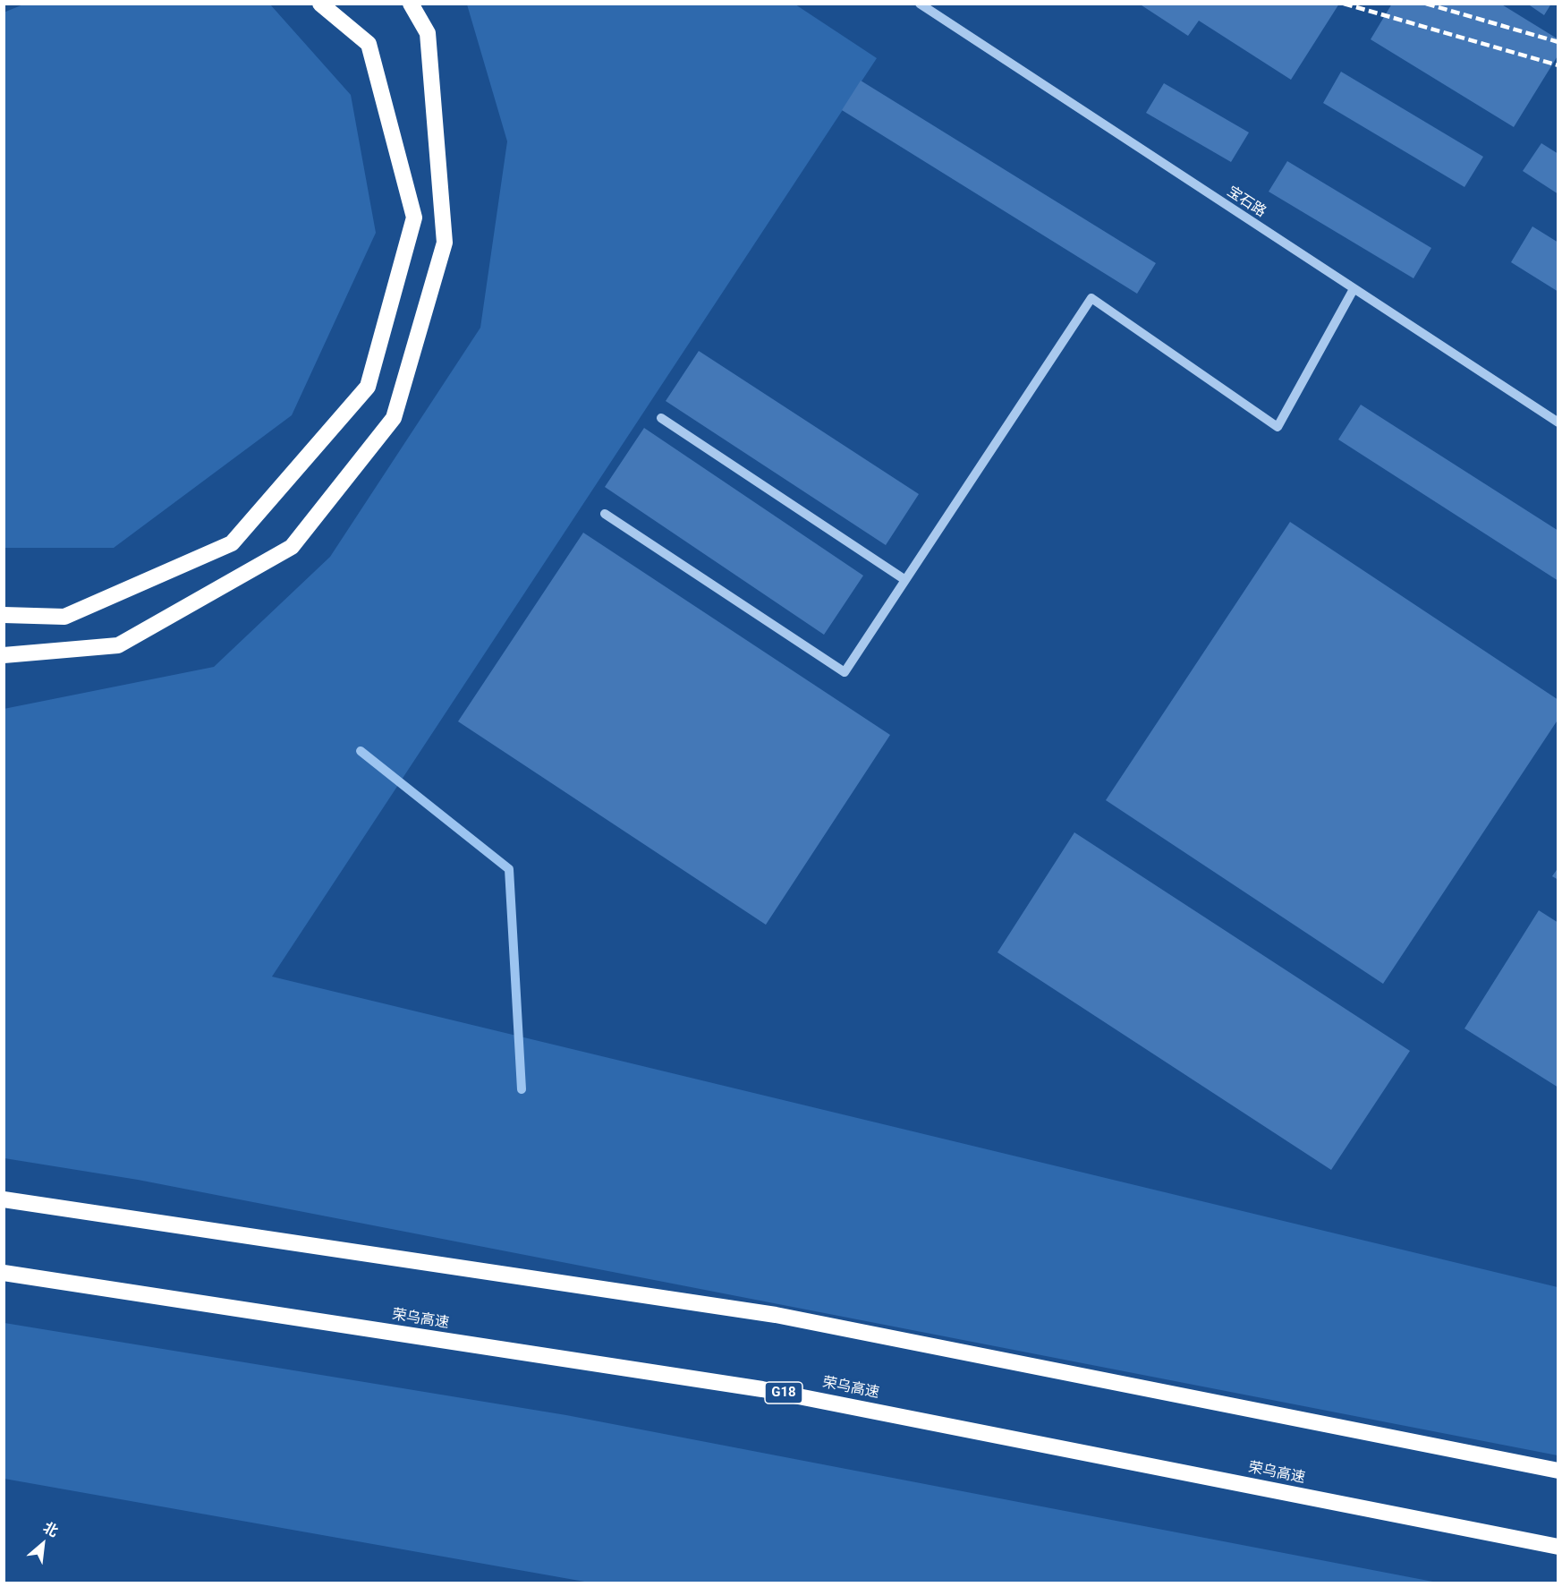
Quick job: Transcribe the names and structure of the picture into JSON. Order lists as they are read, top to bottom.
{
  "streets": {
    "highway": ["荣乌高速", "G18"],
    "street": ["宝石路"]
  },
  "north": "top right"
}
